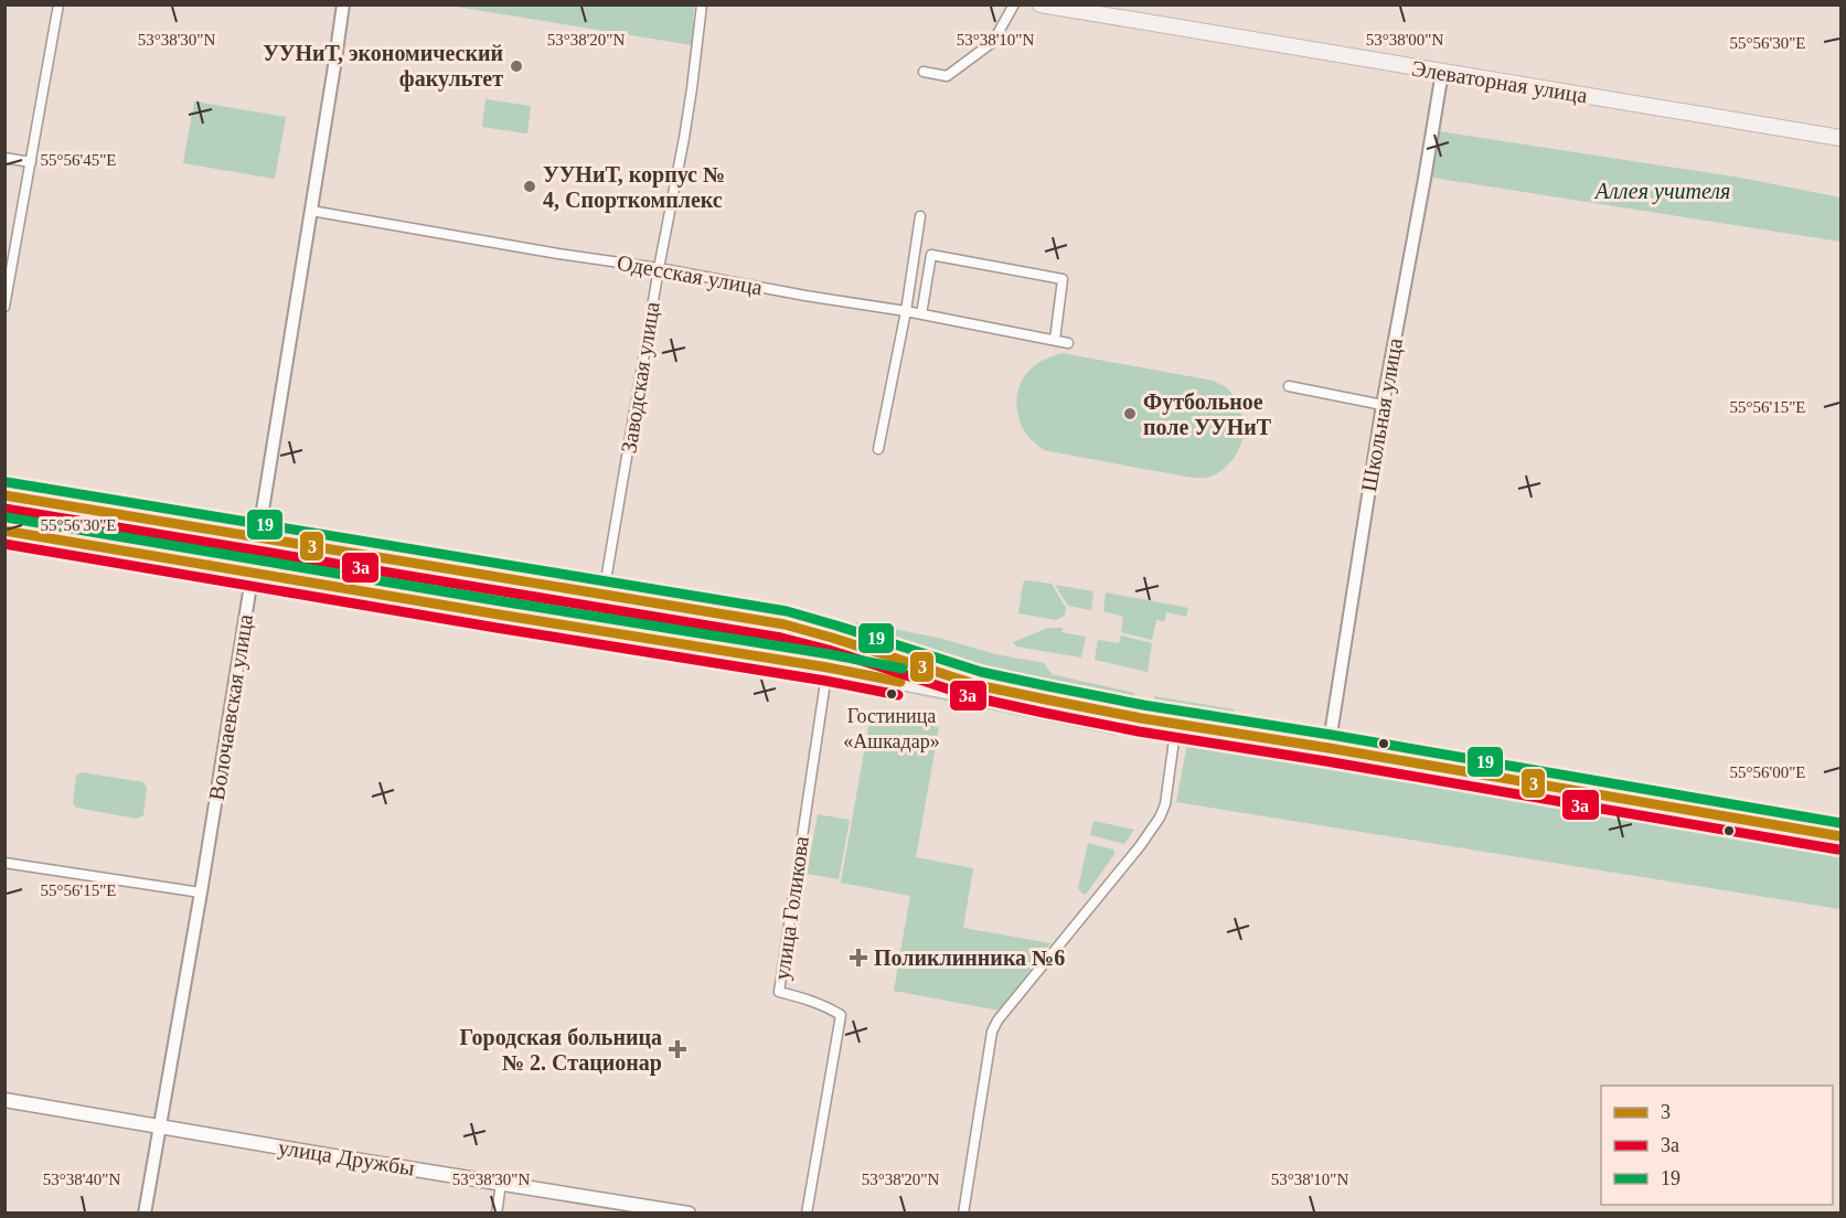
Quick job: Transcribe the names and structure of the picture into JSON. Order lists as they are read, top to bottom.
{
  "streets": {
    "main road": ["Элеваторная улица", "улица Дружбы"],
    "street": [
      "Одесская улица",
      "Заводская улица",
      "Школьная улица",
      "Волочаевская улица",
      "улица Голикова"
    ]
  },
  "crossings": [
    ["Элеваторная улица", "Школьная улица"],
    ["Одесская улица", "Заводская улица"],
    ["Одесская улица", "Волочаевская улица"],
    ["Волочаевская улица", "улица Дружбы"]
  ],
  "parks": ["Аллея учителя"],
  "places": {
    "other": [
      "УУНиТ, экономический факультет",
      "УУНиТ, корпус № 4, Спорткомплекс",
      "Футбольное поле УУНиТ",
      "Гостиница «Ашкадар»"
    ],
    "health": ["Поликлинника №6", "Городская больница № 2. Стационар"]
  },
  "lines": ["transit line 19", "transit line 3", "transit line 3а"],
  "legend": ["3", "3а", "19"],
  "coordinates": [
    "53°38'30\"N",
    "53°38'20\"N",
    "53°38'10\"N",
    "53°38'00\"N",
    "55°56'30\"E",
    "55°56'45\"E",
    "55°56'15\"E",
    "55°56'00\"E",
    "53°38'40\"N"
  ]
}
